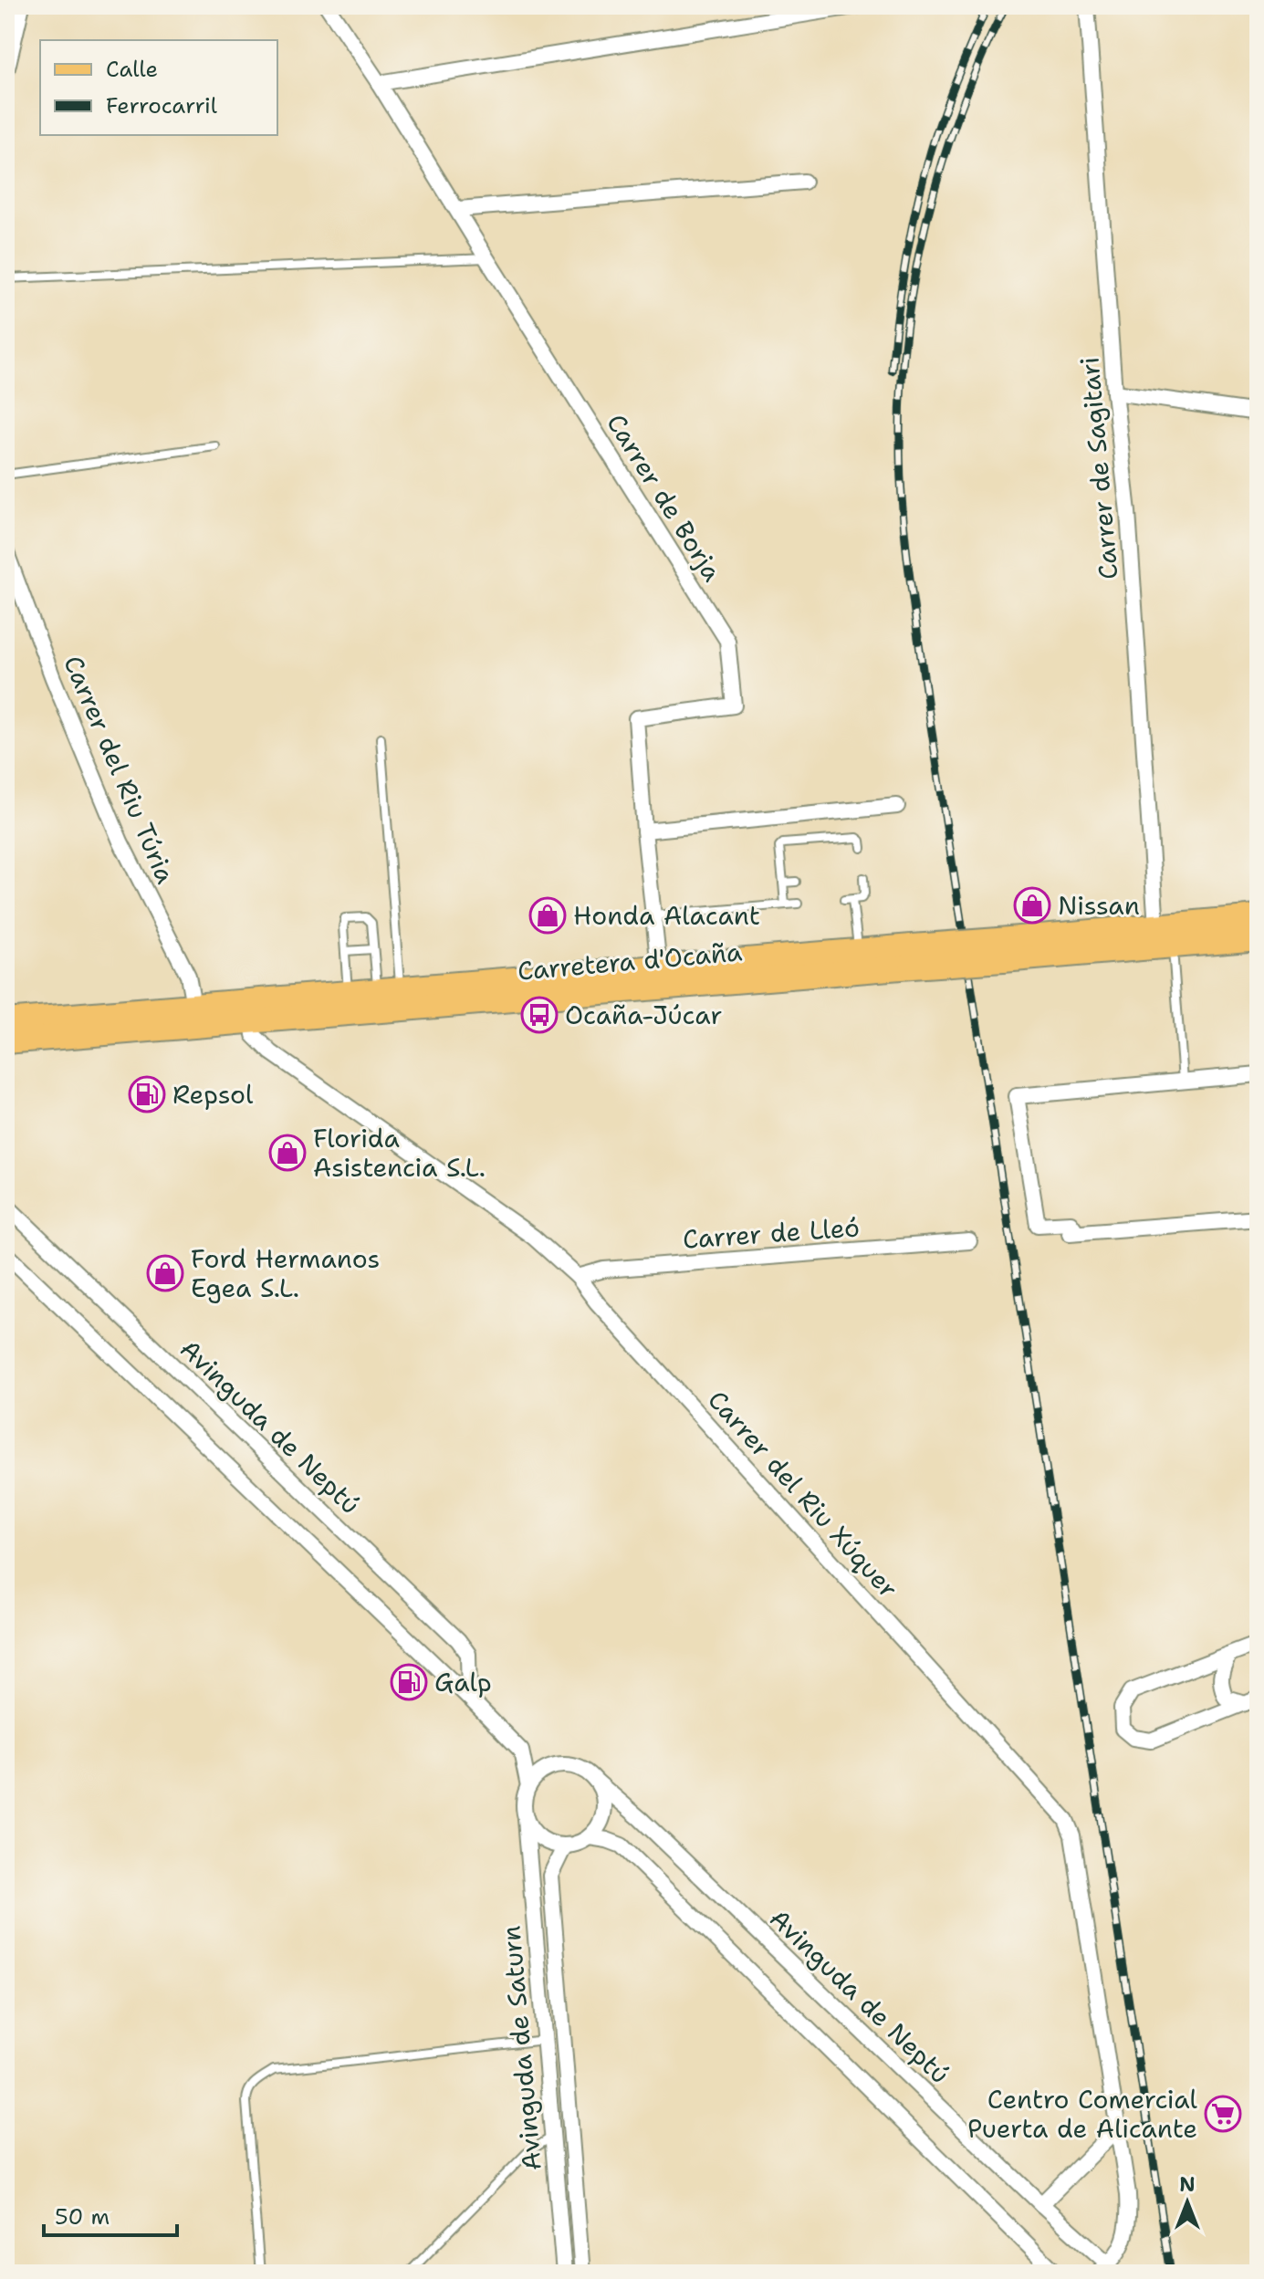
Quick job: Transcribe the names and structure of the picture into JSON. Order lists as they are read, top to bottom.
{
  "streets": {
    "main road": ["Carretera d'Ocaña"],
    "street": [
      "Carrer de Sagitari",
      "Carrer de Borja",
      "Carrer del Riu Túria",
      "Carrer de Lleó",
      "Avinguda de Neptú",
      "Carrer del Riu Xúquer",
      "Avinguda de Saturn"
    ]
  },
  "crossings": [
    ["Carrer de Sagitari", "Carretera d'Ocaña"],
    ["Carrer de Borja", "Carretera d'Ocaña"],
    ["Carrer del Riu Túria", "Carretera d'Ocaña"],
    ["Carretera d'Ocaña", "Carrer del Riu Xúquer"],
    ["Carrer de Lleó", "Carrer del Riu Xúquer"],
    ["Avinguda de Neptú", "Carrer del Riu Xúquer"],
    ["Avinguda de Neptú", "Avinguda de Saturn"]
  ],
  "places": {
    "shop": [
      "Nissan",
      "Honda Alacant",
      "Florida Asistencia S.L.",
      "Ford Hermanos Egea S.L."
    ],
    "bus stop": ["Ocaña-Júcar"],
    "fuel station": ["Repsol", "Galp"],
    "supermarket": ["Centro Comercial Puerta de Alicante"]
  },
  "legend": ["Calle", "Ferrocarril"],
  "scale_bar": "50 m",
  "north": "top"
}
